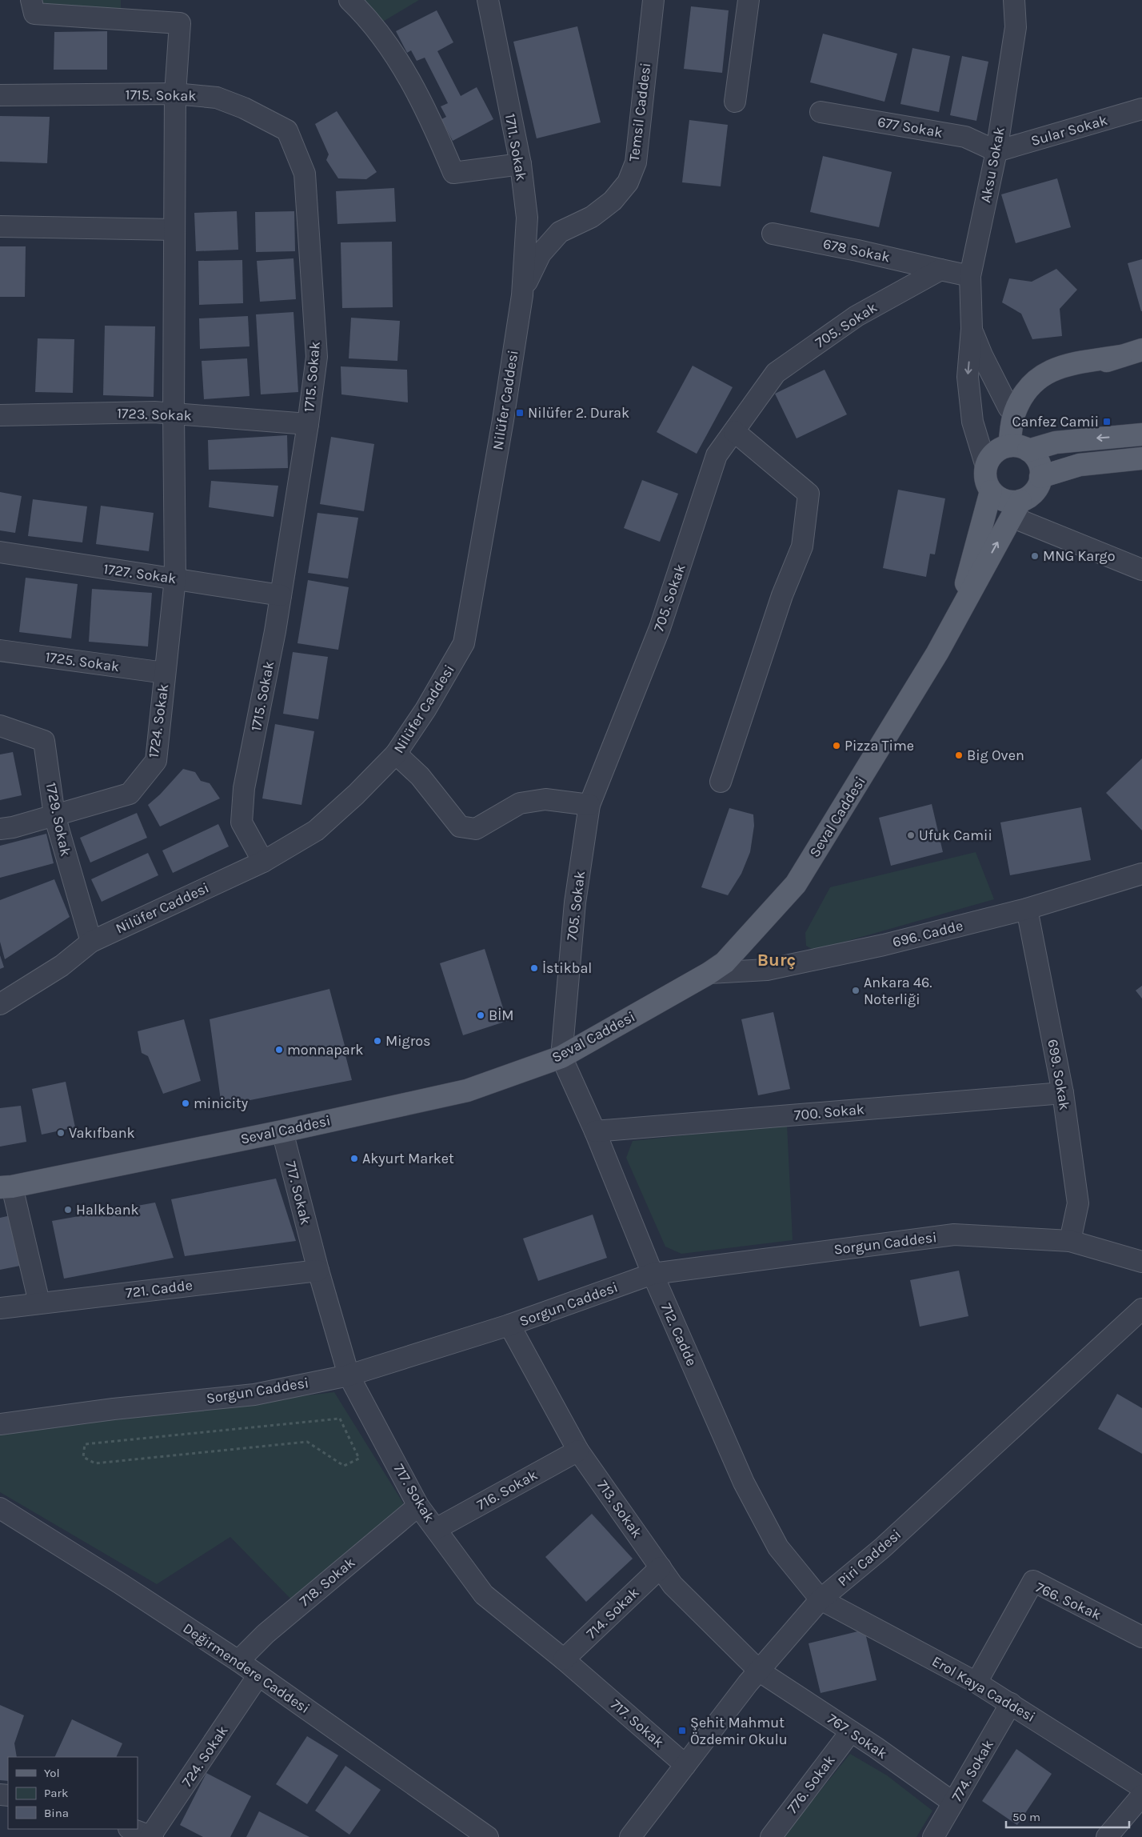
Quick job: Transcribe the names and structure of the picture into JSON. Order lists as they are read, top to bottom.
{
  "streets": {
    "main road": ["Seval Caddesi"],
    "street": [
      "1715. Sokak",
      "Temsil Caddesi",
      "677 Sokak",
      "Sular Sokak",
      "1711. Sokak",
      "Aksu Sokak",
      "678 Sokak",
      "705. Sokak",
      "Nilüfer Caddesi",
      "1723. Sokak",
      "1727. Sokak",
      "1725. Sokak",
      "1724. Sokak",
      "1729. Sokak",
      "696. Cadde",
      "699. Sokak",
      "700. Sokak",
      "717. Sokak",
      "Sorgun Caddesi",
      "721. Cadde",
      "712. Cadde",
      "716. Sokak",
      "713. Sokak",
      "Piri Caddesi",
      "718. Sokak",
      "766. Sokak",
      "714. Sokak",
      "Değirmendere Caddesi",
      "Erol Kaya Caddesi",
      "767. Sokak",
      "724. Sokak",
      "774. Sokak",
      "776. Sokak"
    ]
  },
  "crossings": [
    ["1715. Sokak", "Nilüfer Caddesi"],
    ["1715. Sokak", "1723. Sokak"],
    ["1715. Sokak", "1727. Sokak"],
    ["1715. Sokak", "1724. Sokak"],
    ["Temsil Caddesi", "1711. Sokak"],
    ["Temsil Caddesi", "Nilüfer Caddesi"],
    ["677 Sokak", "Sular Sokak"],
    ["677 Sokak", "Aksu Sokak"],
    ["Sular Sokak", "Aksu Sokak"],
    ["1711. Sokak", "Nilüfer Caddesi"],
    ["Aksu Sokak", "Seval Caddesi"],
    ["678 Sokak", "705. Sokak"],
    ["705. Sokak", "Seval Caddesi"],
    ["705. Sokak", "712. Cadde"],
    ["Nilüfer Caddesi", "1729. Sokak"],
    ["1723. Sokak", "1724. Sokak"],
    ["1727. Sokak", "1724. Sokak"],
    ["1725. Sokak", "1724. Sokak"],
    ["1724. Sokak", "1729. Sokak"],
    ["Seval Caddesi", "696. Cadde"],
    ["Seval Caddesi", "717. Sokak"],
    ["Seval Caddesi", "712. Cadde"],
    ["696. Cadde", "699. Sokak"],
    ["699. Sokak", "700. Sokak"],
    ["699. Sokak", "Sorgun Caddesi"],
    ["700. Sokak", "712. Cadde"],
    ["717. Sokak", "Sorgun Caddesi"],
    ["717. Sokak", "721. Cadde"],
    ["717. Sokak", "716. Sokak"],
    ["717. Sokak", "Piri Caddesi"],
    ["717. Sokak", "718. Sokak"],
    ["717. Sokak", "714. Sokak"],
    ["Sorgun Caddesi", "712. Cadde"],
    ["Sorgun Caddesi", "713. Sokak"],
    ["712. Cadde", "Piri Caddesi"],
    ["712. Cadde", "Erol Kaya Caddesi"],
    ["716. Sokak", "713. Sokak"],
    ["713. Sokak", "Piri Caddesi"],
    ["713. Sokak", "714. Sokak"],
    ["713. Sokak", "767. Sokak"],
    ["Piri Caddesi", "Erol Kaya Caddesi"],
    ["Piri Caddesi", "767. Sokak"],
    ["718. Sokak", "Değirmendere Caddesi"],
    ["766. Sokak", "Erol Kaya Caddesi"],
    ["Değirmendere Caddesi", "724. Sokak"],
    ["Erol Kaya Caddesi", "774. Sokak"],
    ["767. Sokak", "774. Sokak"],
    ["767. Sokak", "776. Sokak"]
  ],
  "districts": ["Burç"],
  "places": {
    "transit": ["Nilüfer 2. Durak", "Canfez Camii", "Şehit Mahmut Özdemir Okulu"],
    "other": [
      "MNG Kargo",
      "Pizza Time",
      "Big Oven",
      "Ufuk Camii",
      "İstikbal",
      "Ankara 46. Noterliği",
      "BİM",
      "Migros",
      "monnapark",
      "minicity",
      "Vakıfbank",
      "Akyurt Market",
      "Halkbank"
    ]
  },
  "legend": ["Yol", "Park", "Bina"],
  "scale_bar": "50 m"
}
